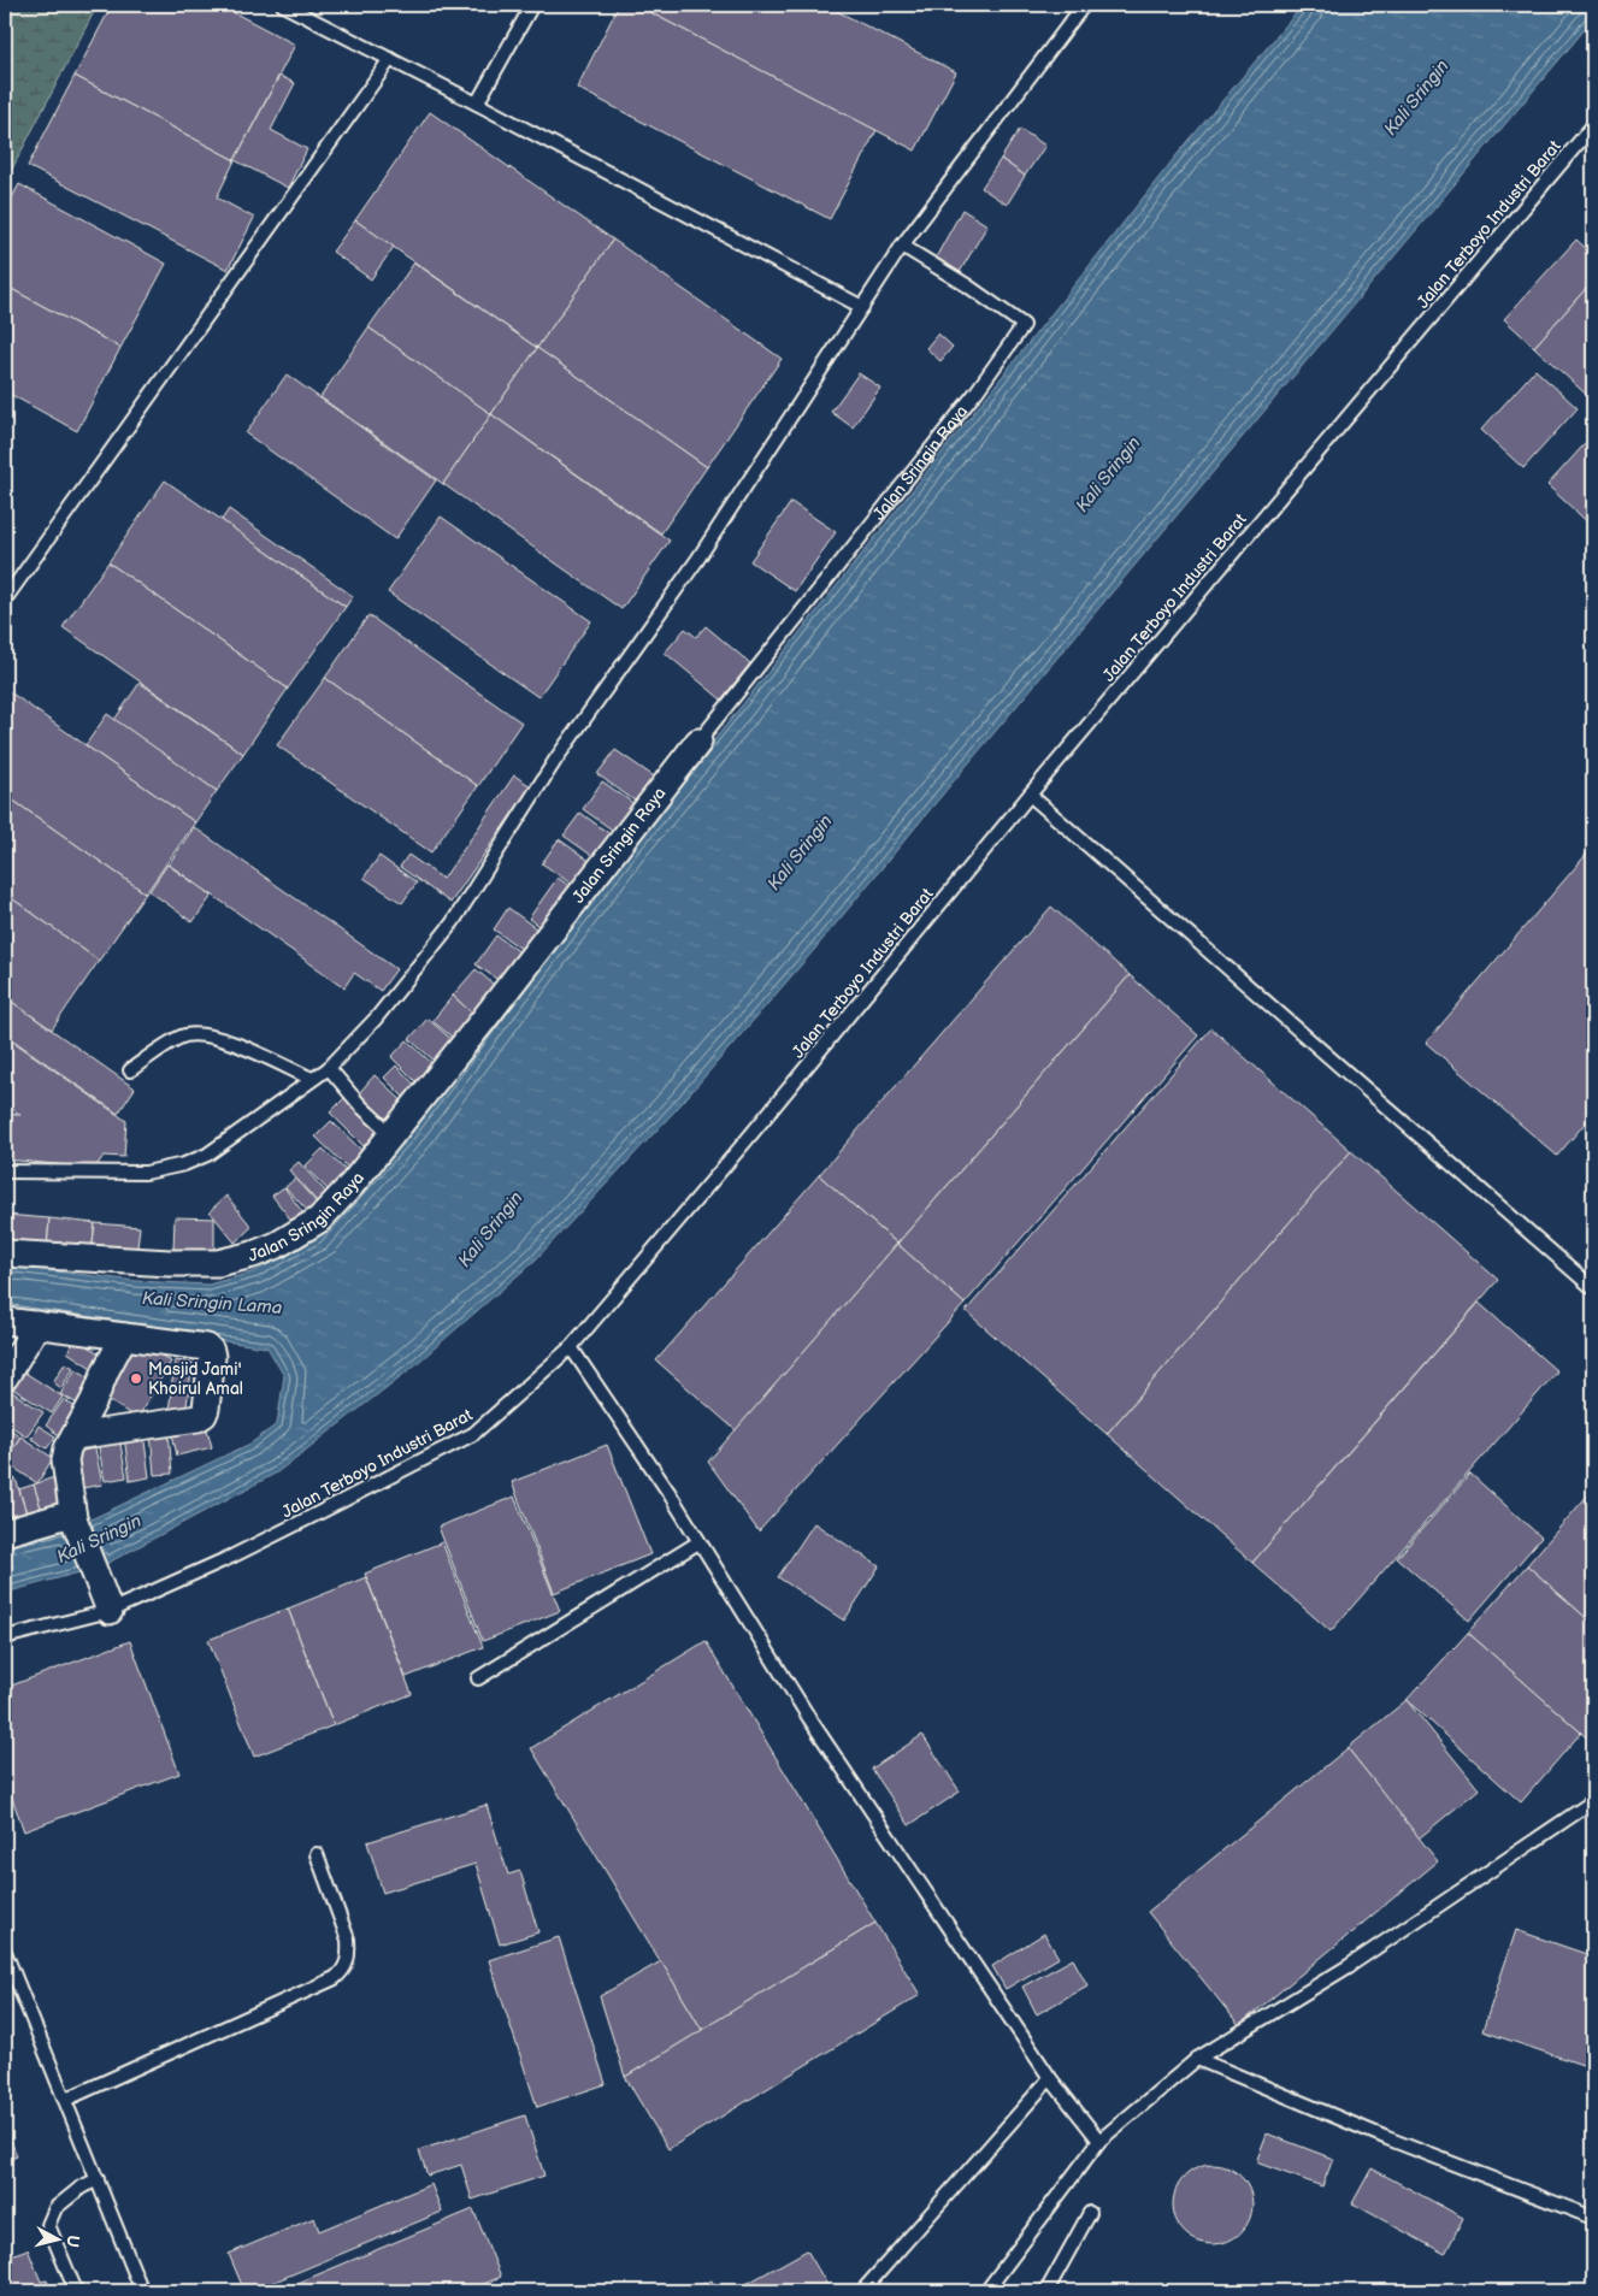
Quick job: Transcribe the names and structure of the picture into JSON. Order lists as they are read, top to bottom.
{
  "streets": {
    "street": ["Jalan Sringin Raya"],
    "lane": ["Jalan Terboyo Industri Barat"]
  },
  "water": ["Kali Sringin", "Kali Sringin Lama"],
  "places": ["Masjid Jami' Khoirul Amal"],
  "north": "right"
}
